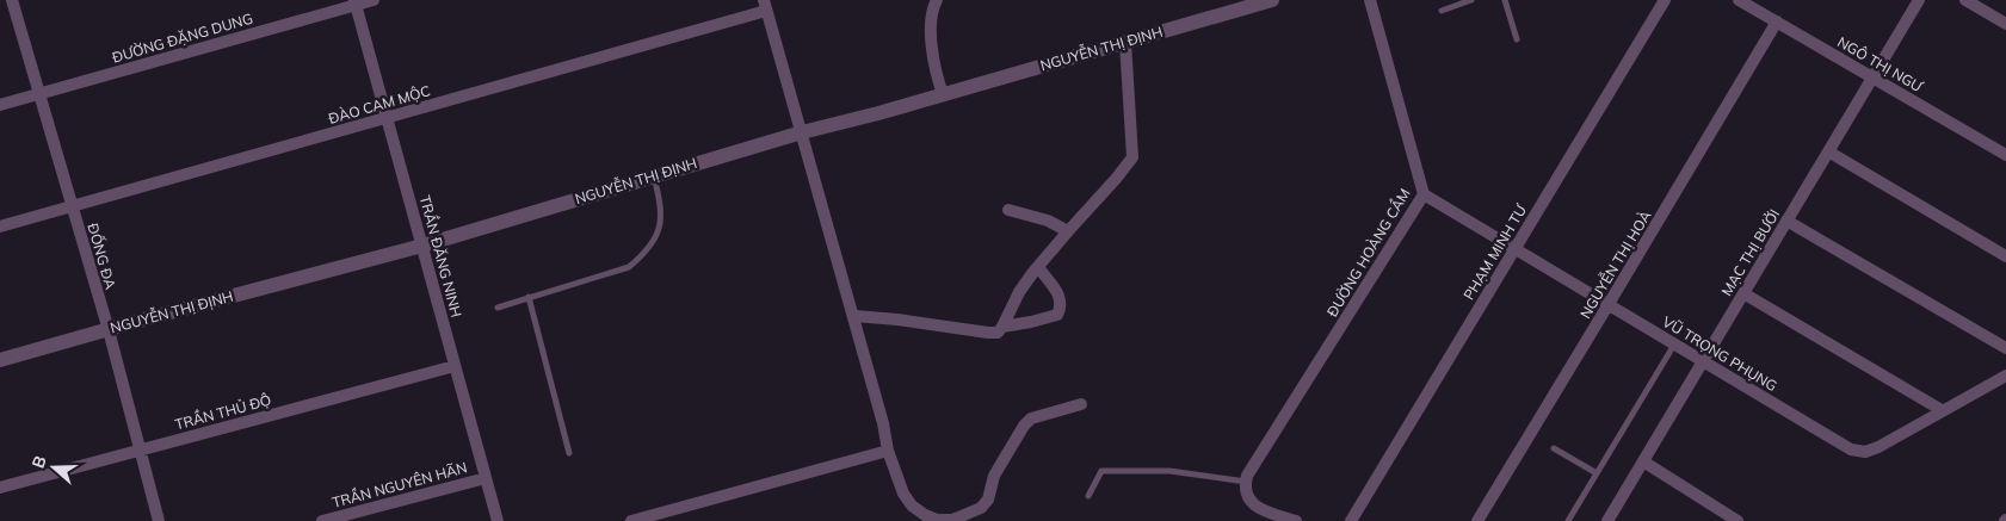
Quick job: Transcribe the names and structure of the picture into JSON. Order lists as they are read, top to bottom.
{
  "streets": {
    "street": [
      "ĐƯỜNG ĐẶNG DUNG",
      "NGUYỄN THỊ ĐỊNH",
      "NGÔ THỊ NGƯ",
      "ĐÀO CAM MỘC",
      "ĐƯỜNG HOÀNG CẦM",
      "PHẠM MINH TƯ",
      "MẠC THỊ BƯỞI",
      "ĐỐNG ĐA",
      "TRẦN ĐĂNG NINH",
      "NGUYỄN THỊ HOÀ",
      "VŨ TRỌNG PHỤNG",
      "TRẦN THỦ ĐỘ",
      "TRẦN NGUYÊN HÃN"
    ]
  },
  "crossings": [
    ["ĐƯỜNG ĐẶNG DUNG", "ĐỐNG ĐA"],
    ["ĐƯỜNG ĐẶNG DUNG", "TRẦN ĐĂNG NINH"],
    ["NGUYỄN THỊ ĐỊNH", "ĐỐNG ĐA"],
    ["NGUYỄN THỊ ĐỊNH", "TRẦN ĐĂNG NINH"],
    ["NGÔ THỊ NGƯ", "MẠC THỊ BƯỞI"],
    ["NGÔ THỊ NGƯ", "NGUYỄN THỊ HOÀ"],
    ["ĐÀO CAM MỘC", "ĐỐNG ĐA"],
    ["ĐÀO CAM MỘC", "TRẦN ĐĂNG NINH"],
    ["ĐƯỜNG HOÀNG CẦM", "VŨ TRỌNG PHỤNG"],
    ["PHẠM MINH TƯ", "VŨ TRỌNG PHỤNG"],
    ["MẠC THỊ BƯỞI", "VŨ TRỌNG PHỤNG"],
    ["ĐỐNG ĐA", "TRẦN THỦ ĐỘ"],
    ["TRẦN ĐĂNG NINH", "TRẦN THỦ ĐỘ"],
    ["TRẦN ĐĂNG NINH", "TRẦN NGUYÊN HÃN"],
    ["NGUYỄN THỊ HOÀ", "VŨ TRỌNG PHỤNG"]
  ],
  "north": "left"
}
